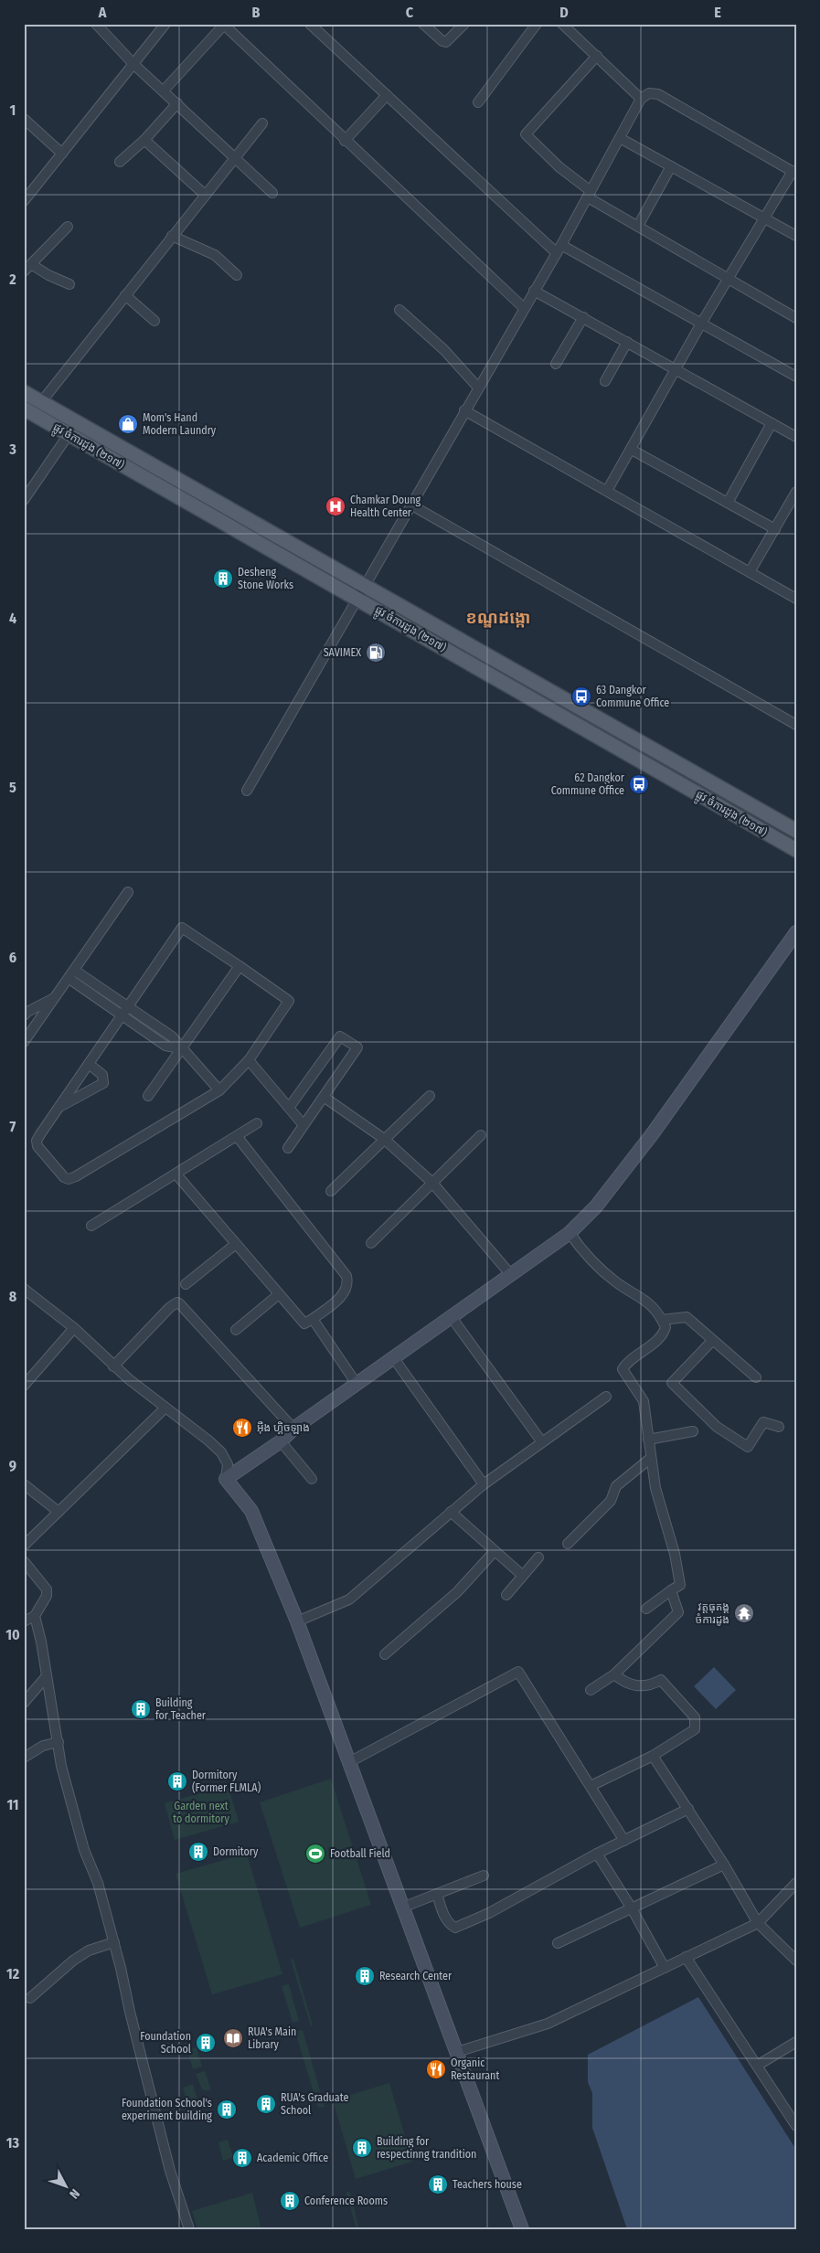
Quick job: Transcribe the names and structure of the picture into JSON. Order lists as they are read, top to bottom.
{
  "streets": {
    "main road": ["ផ្លូវ ចំការដូង (២១៧)"]
  },
  "districts": ["ខណ្ឌដង្កោ"],
  "parks": ["Garden next to dormitory"],
  "places": {
    "shop": ["Mom's Hand Modern Laundry"],
    "hospital": ["Chamkar Doung Health Center"],
    "building": [
      "Desheng Stone Works",
      "Building for Teacher",
      "Dormitory (Former FLMLA)",
      "Dormitory",
      "Research Center",
      "Foundation School",
      "RUA's Graduate School",
      "Foundation School's experiment building",
      "Building for respectinng trandition",
      "Academic Office",
      "Teachers house",
      "Conference Rooms"
    ],
    "fuel station": ["SAVIMEX"],
    "bus stop": ["63 Dangkor Commune Office", "62 Dangkor Commune Office"],
    "restaurant": ["អ៊ឹង ហ្គិចឡាង", "Organic Restaurant"],
    "temple": ["វត្តធុតង្គ ចំការដូង"],
    "sports": ["Football Field"],
    "library": ["RUA's Main Library"]
  },
  "north": "bottom right",
  "grid": {
    "columns": [
      "A",
      "B",
      "C",
      "D",
      "E"
    ],
    "rows": [
      "1",
      "2",
      "3",
      "4",
      "5",
      "6",
      "7",
      "8",
      "9",
      "10",
      "11",
      "12",
      "13"
    ]
  }
}
